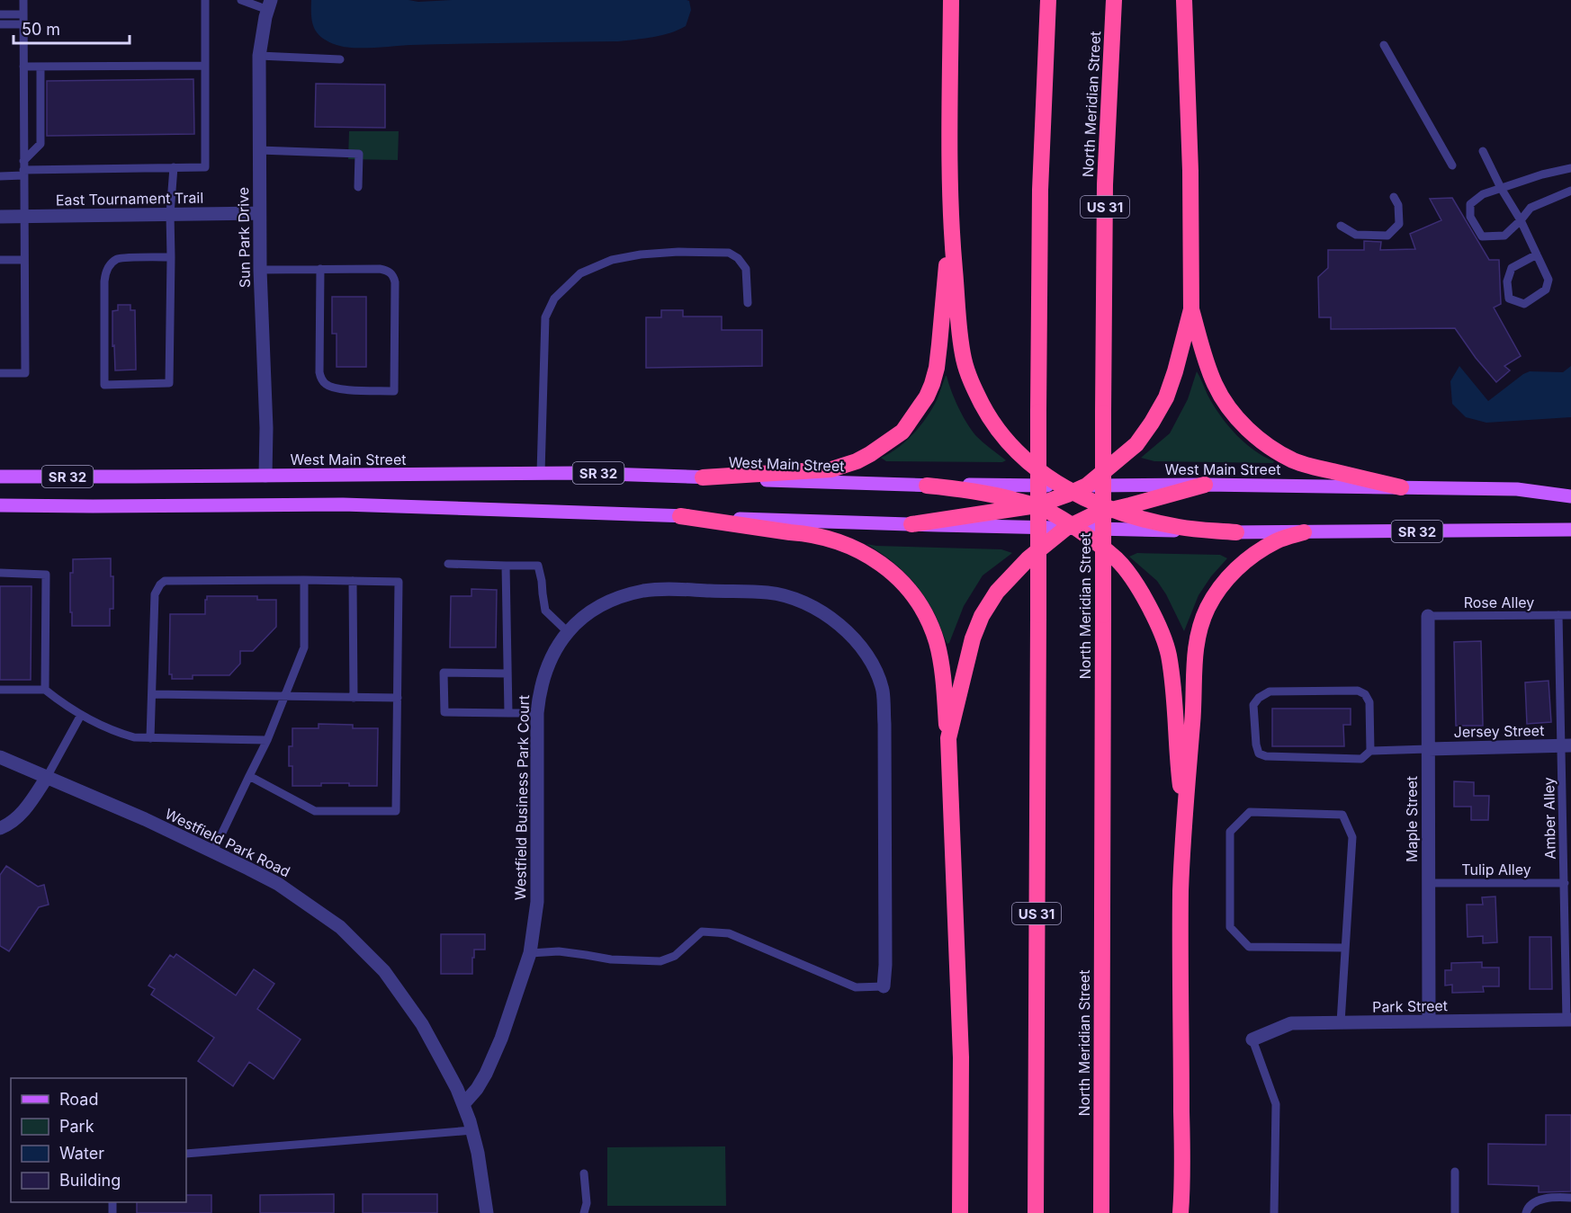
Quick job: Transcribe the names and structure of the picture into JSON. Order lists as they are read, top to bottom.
{
  "streets": {
    "highway": ["North Meridian Street", "US 31"],
    "main road": ["West Main Street", "SR 32"],
    "street": [
      "East Tournament Trail",
      "Sun Park Drive",
      "Jersey Street",
      "Westfield Business Park Court",
      "Maple Street",
      "Westfield Park Road",
      "Park Street"
    ],
    "lane": ["Rose Alley", "Amber Alley", "Tulip Alley"]
  },
  "crossings": [
    ["East Tournament Trail", "Sun Park Drive"],
    ["Sun Park Drive", "West Main Street"],
    ["Rose Alley", "Amber Alley"],
    ["Rose Alley", "Maple Street"],
    ["Jersey Street", "Amber Alley"],
    ["Jersey Street", "Maple Street"],
    ["Westfield Business Park Court", "Westfield Park Road"],
    ["Amber Alley", "Tulip Alley"],
    ["Amber Alley", "Park Street"],
    ["Maple Street", "Tulip Alley"],
    ["Maple Street", "Park Street"]
  ],
  "legend": [
    "Road",
    "Park",
    "Water",
    "Building"
  ],
  "scale_bar": "50 m"
}
